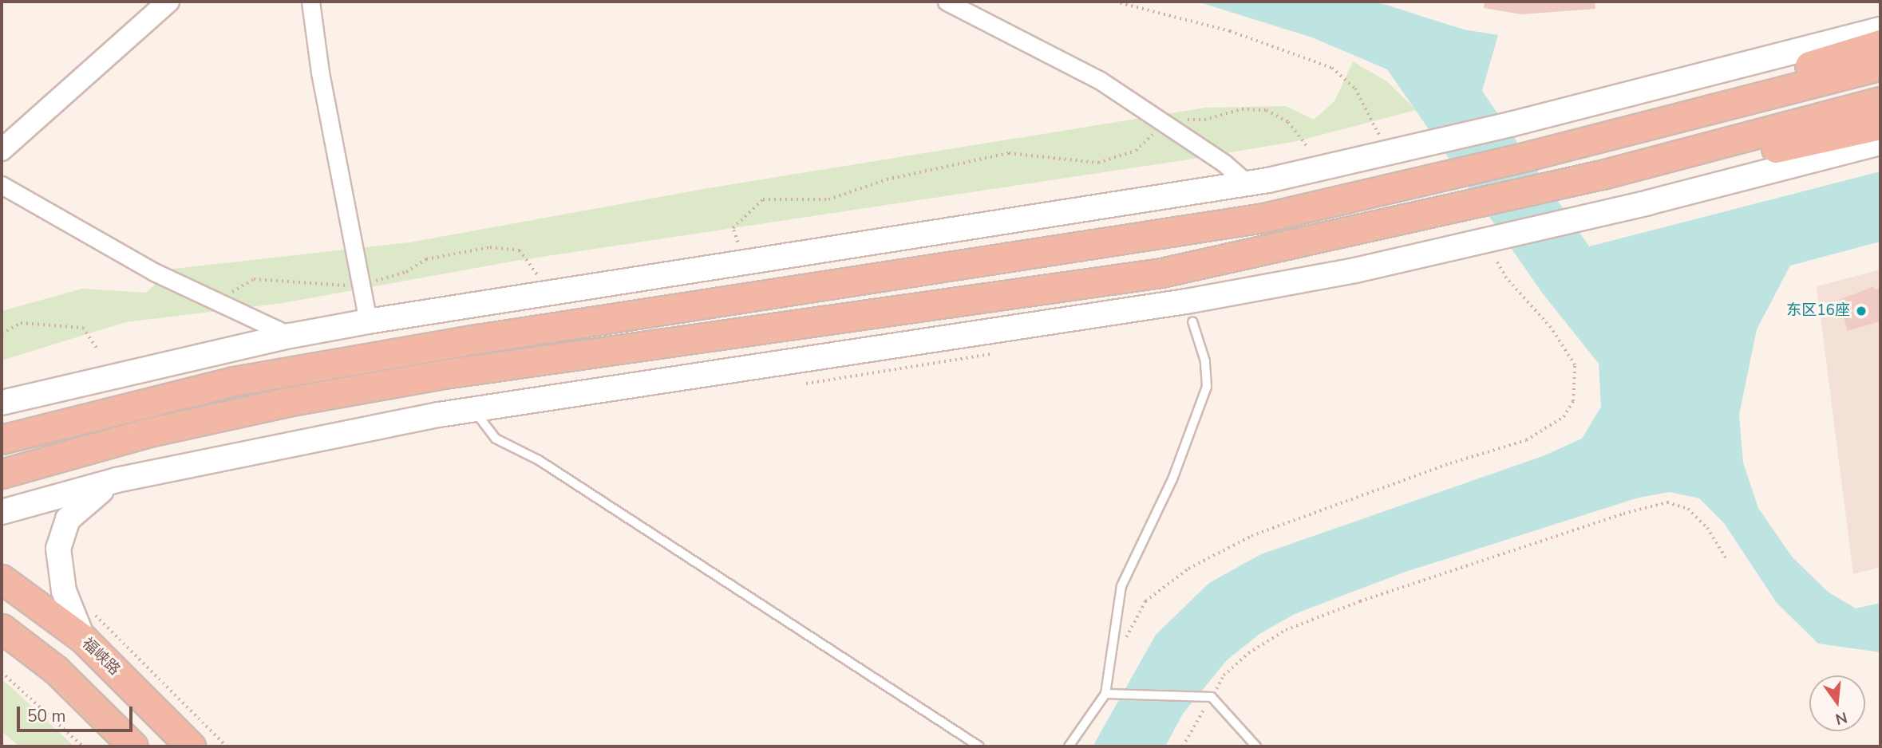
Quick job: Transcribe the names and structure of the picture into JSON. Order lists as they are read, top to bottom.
{
  "streets": {
    "highway": ["福峡路"]
  },
  "places": ["东区16座"],
  "scale_bar": "50 m",
  "north": "bottom"
}
